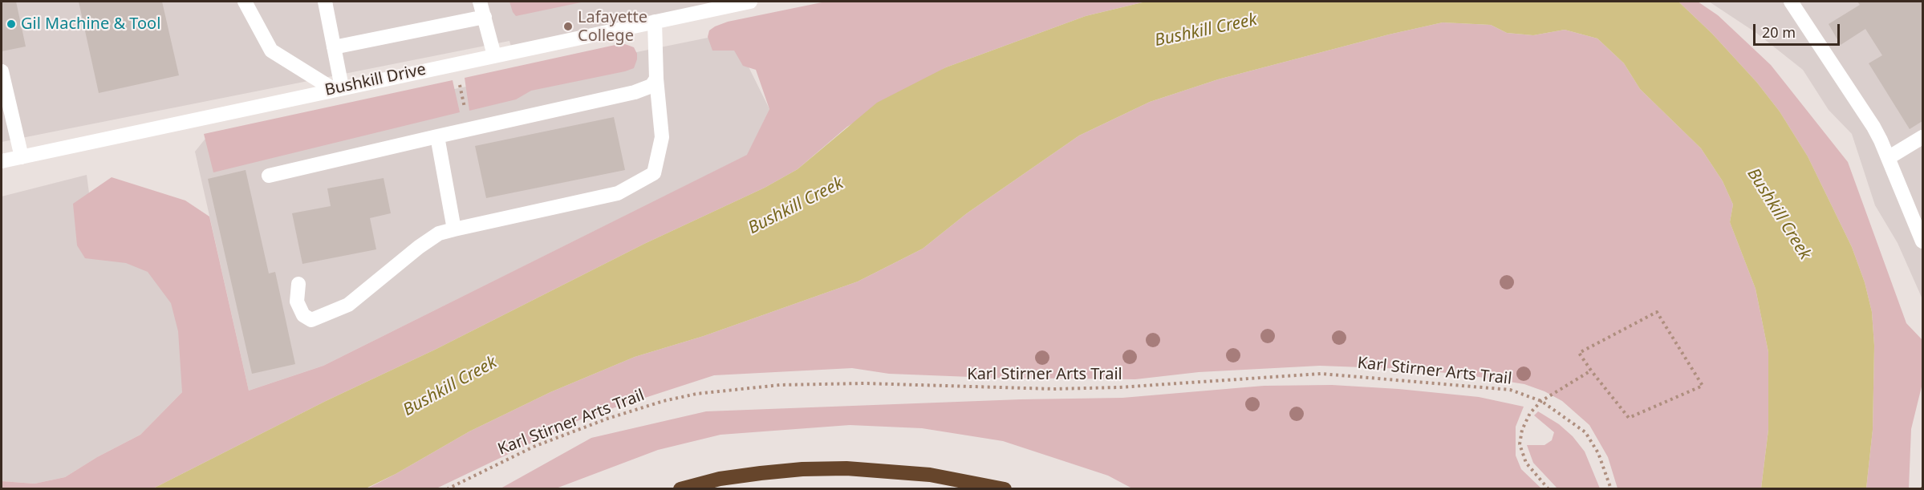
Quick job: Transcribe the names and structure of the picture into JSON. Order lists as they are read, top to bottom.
{
  "streets": {
    "street": ["Bushkill Drive"],
    "path": ["Karl Stirner Arts Trail"]
  },
  "water": ["Bushkill Creek"],
  "places": ["Gil Machine & Tool", "Lafayette College"],
  "scale_bar": "20 m"
}
